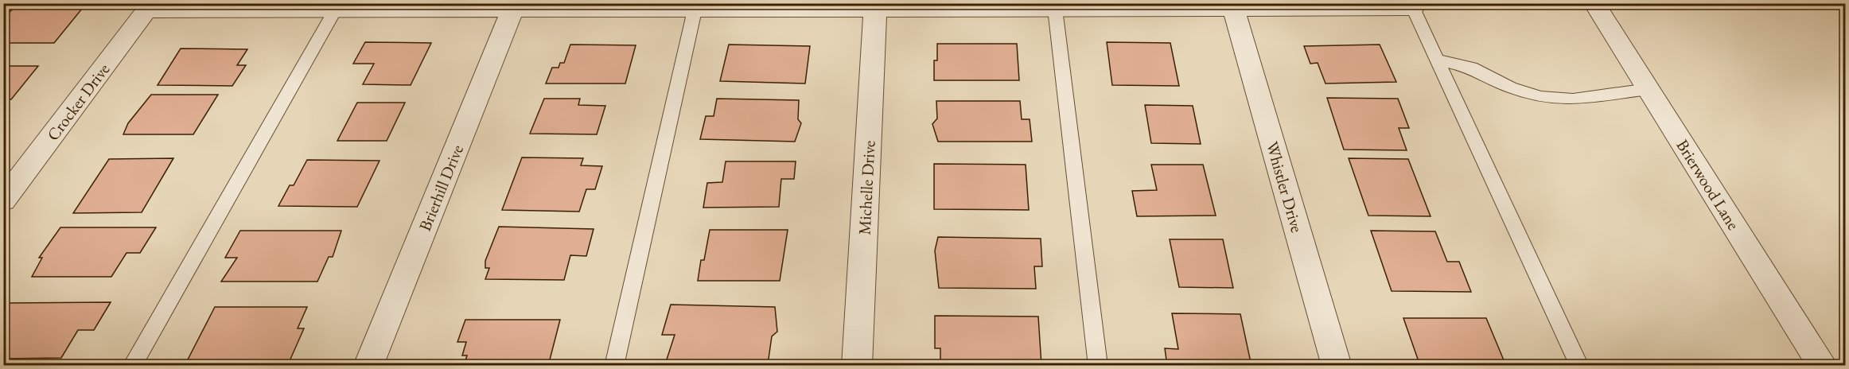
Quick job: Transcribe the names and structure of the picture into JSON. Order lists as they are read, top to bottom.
{
  "streets": {
    "street": [
      "Crocker Drive",
      "Brierwood Lane",
      "Whistler Drive",
      "Brierhill Drive",
      "Michelle Drive"
    ]
  }
}
